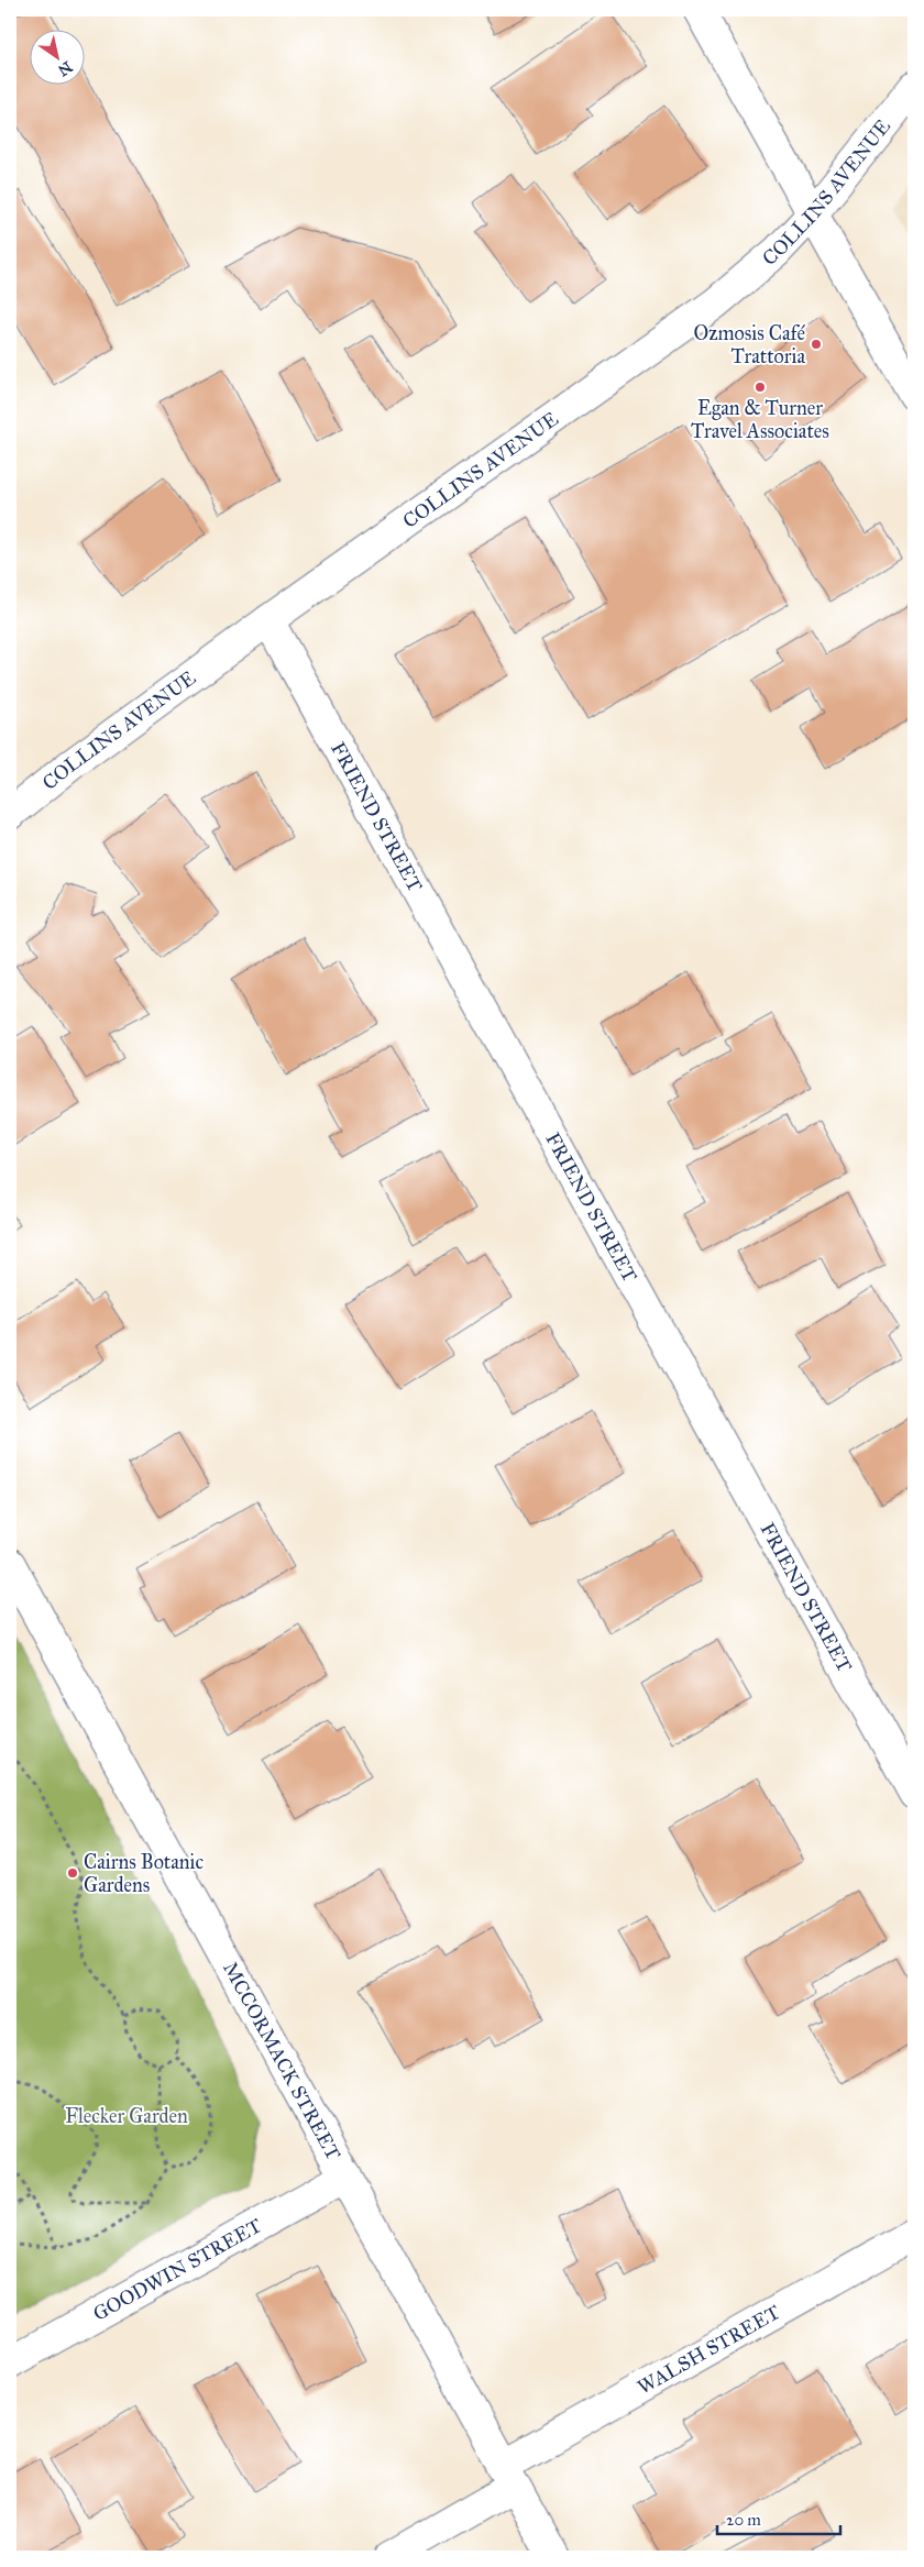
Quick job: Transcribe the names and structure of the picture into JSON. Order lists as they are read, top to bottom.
{
  "streets": {
    "street": [
      "COLLINS AVENUE",
      "FRIEND STREET",
      "MCCORMACK STREET",
      "GOODWIN STREET",
      "WALSH STREET"
    ]
  },
  "crossings": [
    ["COLLINS AVENUE", "FRIEND STREET"],
    ["MCCORMACK STREET", "GOODWIN STREET"],
    ["MCCORMACK STREET", "WALSH STREET"]
  ],
  "parks": ["Flecker Garden"],
  "places": ["Ozmosis Café Trattoria", "Egan & Turner Travel Associates", "Cairns Botanic Gardens"],
  "scale_bar": "20 m",
  "north": "bottom right"
}
